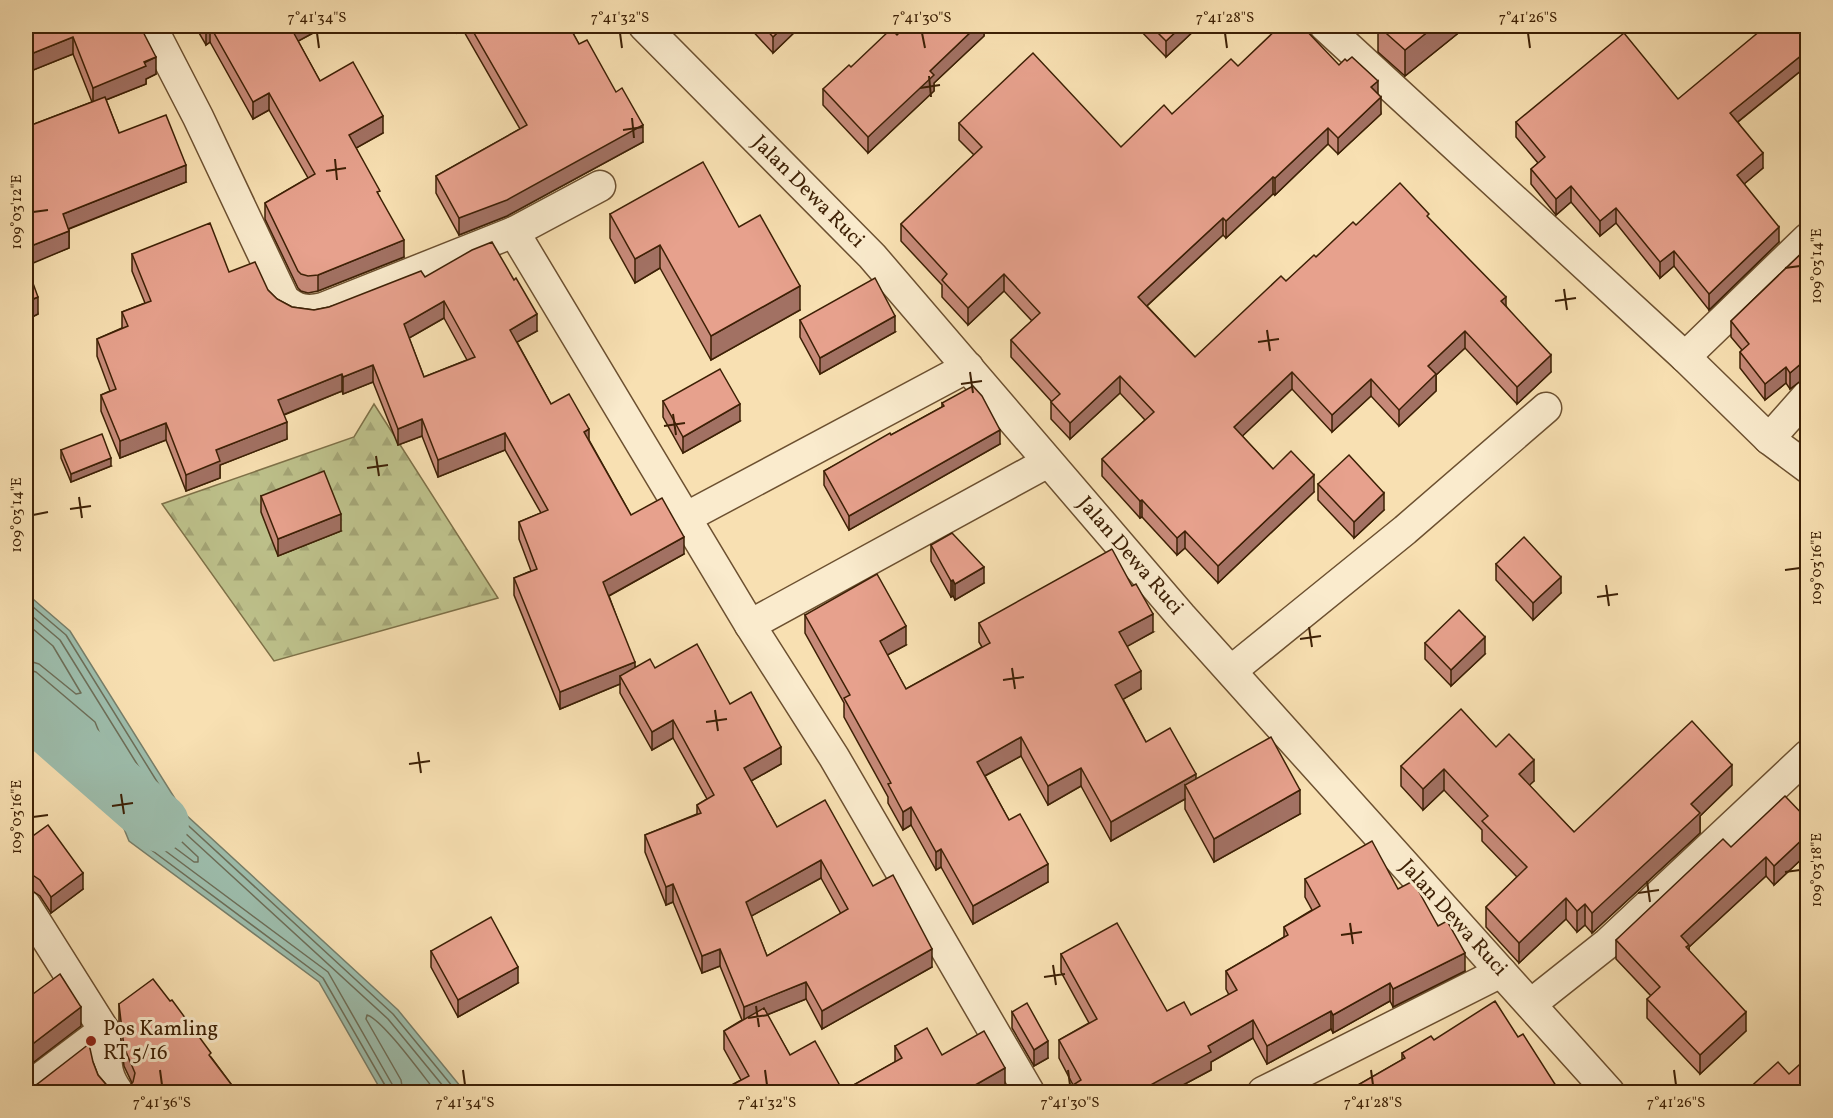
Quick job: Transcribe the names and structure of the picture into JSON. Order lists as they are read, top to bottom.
{
  "streets": {
    "street": ["Jalan Dewa Ruci"]
  },
  "places": ["Pos Kamling RT 5/16"],
  "coordinates": [
    "7°41'34\"S",
    "7°41'32\"S",
    "7°41'30\"S",
    "7°41'28\"S",
    "7°41'26\"S",
    "109°03'12\"E",
    "109°03'14\"E",
    "109°03'16\"E",
    "109°03'18\"E",
    "7°41'36\"S"
  ]
}
